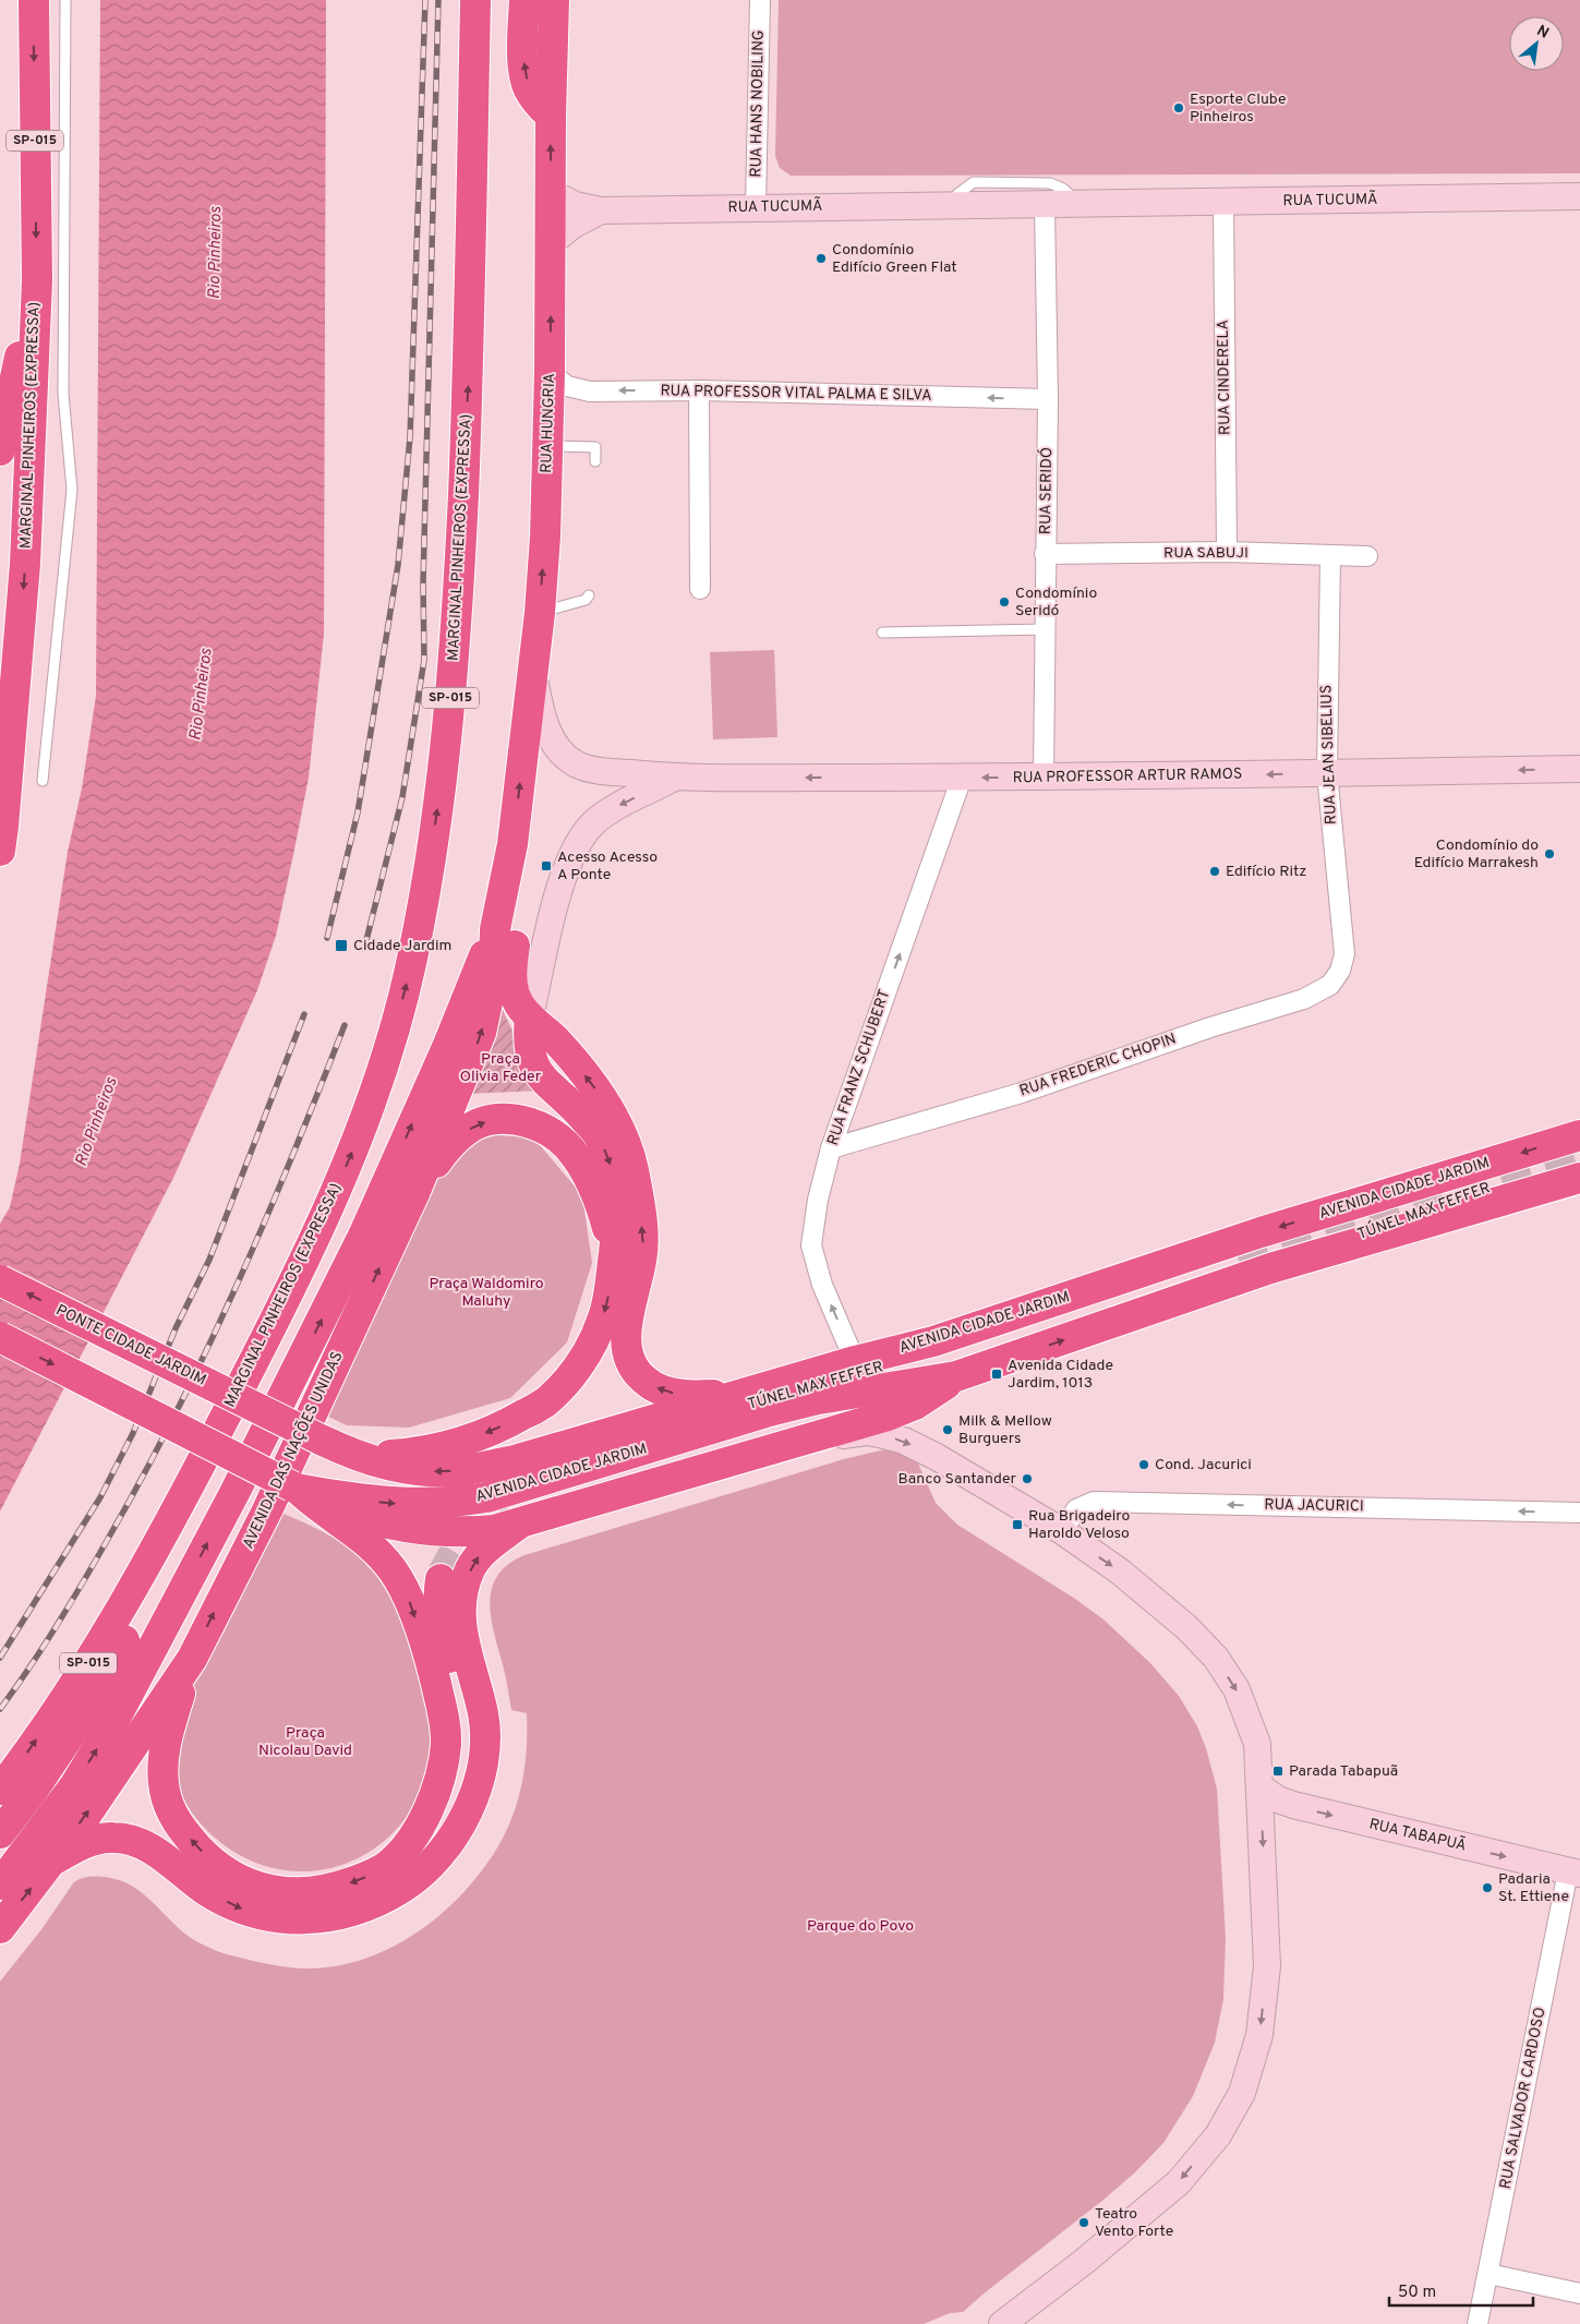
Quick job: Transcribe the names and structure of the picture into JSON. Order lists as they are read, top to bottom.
{
  "streets": {
    "highway": [
      "SP-015",
      "RUA HUNGRIA",
      "MARGINAL PINHEIROS (EXPRESSA)",
      "AVENIDA CIDADE JARDIM",
      "TÚNEL MAX FEFFER",
      "PONTE CIDADE JARDIM",
      "AVENIDA DAS NAÇÕES UNIDAS"
    ],
    "street": [
      "RUA HANS NOBILING",
      "RUA TUCUMÃ",
      "RUA CINDERELA",
      "RUA PROFESSOR VITAL PALMA E SILVA",
      "RUA SERIDÓ",
      "RUA SABUJI",
      "RUA JEAN SIBELIUS",
      "RUA PROFESSOR ARTUR RAMOS",
      "RUA FREDERIC CHOPIN",
      "RUA FRANZ SCHUBERT",
      "RUA JACURICI",
      "RUA TABAPUÃ",
      "RUA SALVADOR CARDOSO"
    ]
  },
  "crossings": [
    ["RUA HANS NOBILING", "RUA TUCUMÃ"],
    ["RUA TUCUMÃ", "RUA CINDERELA"],
    ["RUA TUCUMÃ", "RUA HUNGRIA"],
    ["RUA TUCUMÃ", "RUA SERIDÓ"],
    ["RUA CINDERELA", "RUA SABUJI"],
    ["RUA PROFESSOR VITAL PALMA E SILVA", "RUA HUNGRIA"],
    ["RUA PROFESSOR VITAL PALMA E SILVA", "RUA SERIDÓ"],
    ["RUA HUNGRIA", "RUA PROFESSOR ARTUR RAMOS"],
    ["RUA HUNGRIA", "AVENIDA DAS NAÇÕES UNIDAS"],
    ["RUA SERIDÓ", "RUA SABUJI"],
    ["RUA SERIDÓ", "RUA PROFESSOR ARTUR RAMOS"],
    ["RUA SABUJI", "RUA JEAN SIBELIUS"],
    ["RUA JEAN SIBELIUS", "RUA PROFESSOR ARTUR RAMOS"],
    ["RUA JEAN SIBELIUS", "RUA FREDERIC CHOPIN"],
    ["RUA PROFESSOR ARTUR RAMOS", "RUA FRANZ SCHUBERT"],
    ["RUA FREDERIC CHOPIN", "RUA FRANZ SCHUBERT"],
    ["RUA FRANZ SCHUBERT", "AVENIDA CIDADE JARDIM"],
    ["AVENIDA CIDADE JARDIM", "TÚNEL MAX FEFFER"],
    ["AVENIDA CIDADE JARDIM", "PONTE CIDADE JARDIM"],
    ["RUA TABAPUÃ", "RUA SALVADOR CARDOSO"]
  ],
  "one_way": [
    "RUA PROFESSOR VITAL PALMA E SILVA",
    "RUA HUNGRIA",
    "RUA PROFESSOR ARTUR RAMOS",
    "RUA FRANZ SCHUBERT",
    "AVENIDA DAS NAÇÕES UNIDAS",
    "RUA JACURICI",
    "RUA TABAPUÃ"
  ],
  "water": ["Rio Pinheiros"],
  "parks": [
    "Praça Olivia Feder",
    "Praça Waldomiro Maluhy",
    "Praça Nicolau David",
    "Parque do Povo"
  ],
  "places": {
    "other": [
      "Esporte Clube Pinheiros",
      "Condomínio Edifício Green Flat",
      "Condomínio Seridó",
      "Condomínio do Edifício Marrakesh",
      "Edifício Ritz",
      "Milk & Mellow Burguers",
      "Cond. Jacurici",
      "Banco Santander",
      "Padaria St. Ettiene",
      "Teatro Vento Forte"
    ],
    "transit": [
      "Acesso Acesso A Ponte",
      "Cidade Jardim",
      "Avenida Cidade Jardim, 1013",
      "Rua Brigadeiro Haroldo Veloso",
      "Parada Tabapuã"
    ]
  },
  "scale_bar": "50 m",
  "north": "top right"
}
